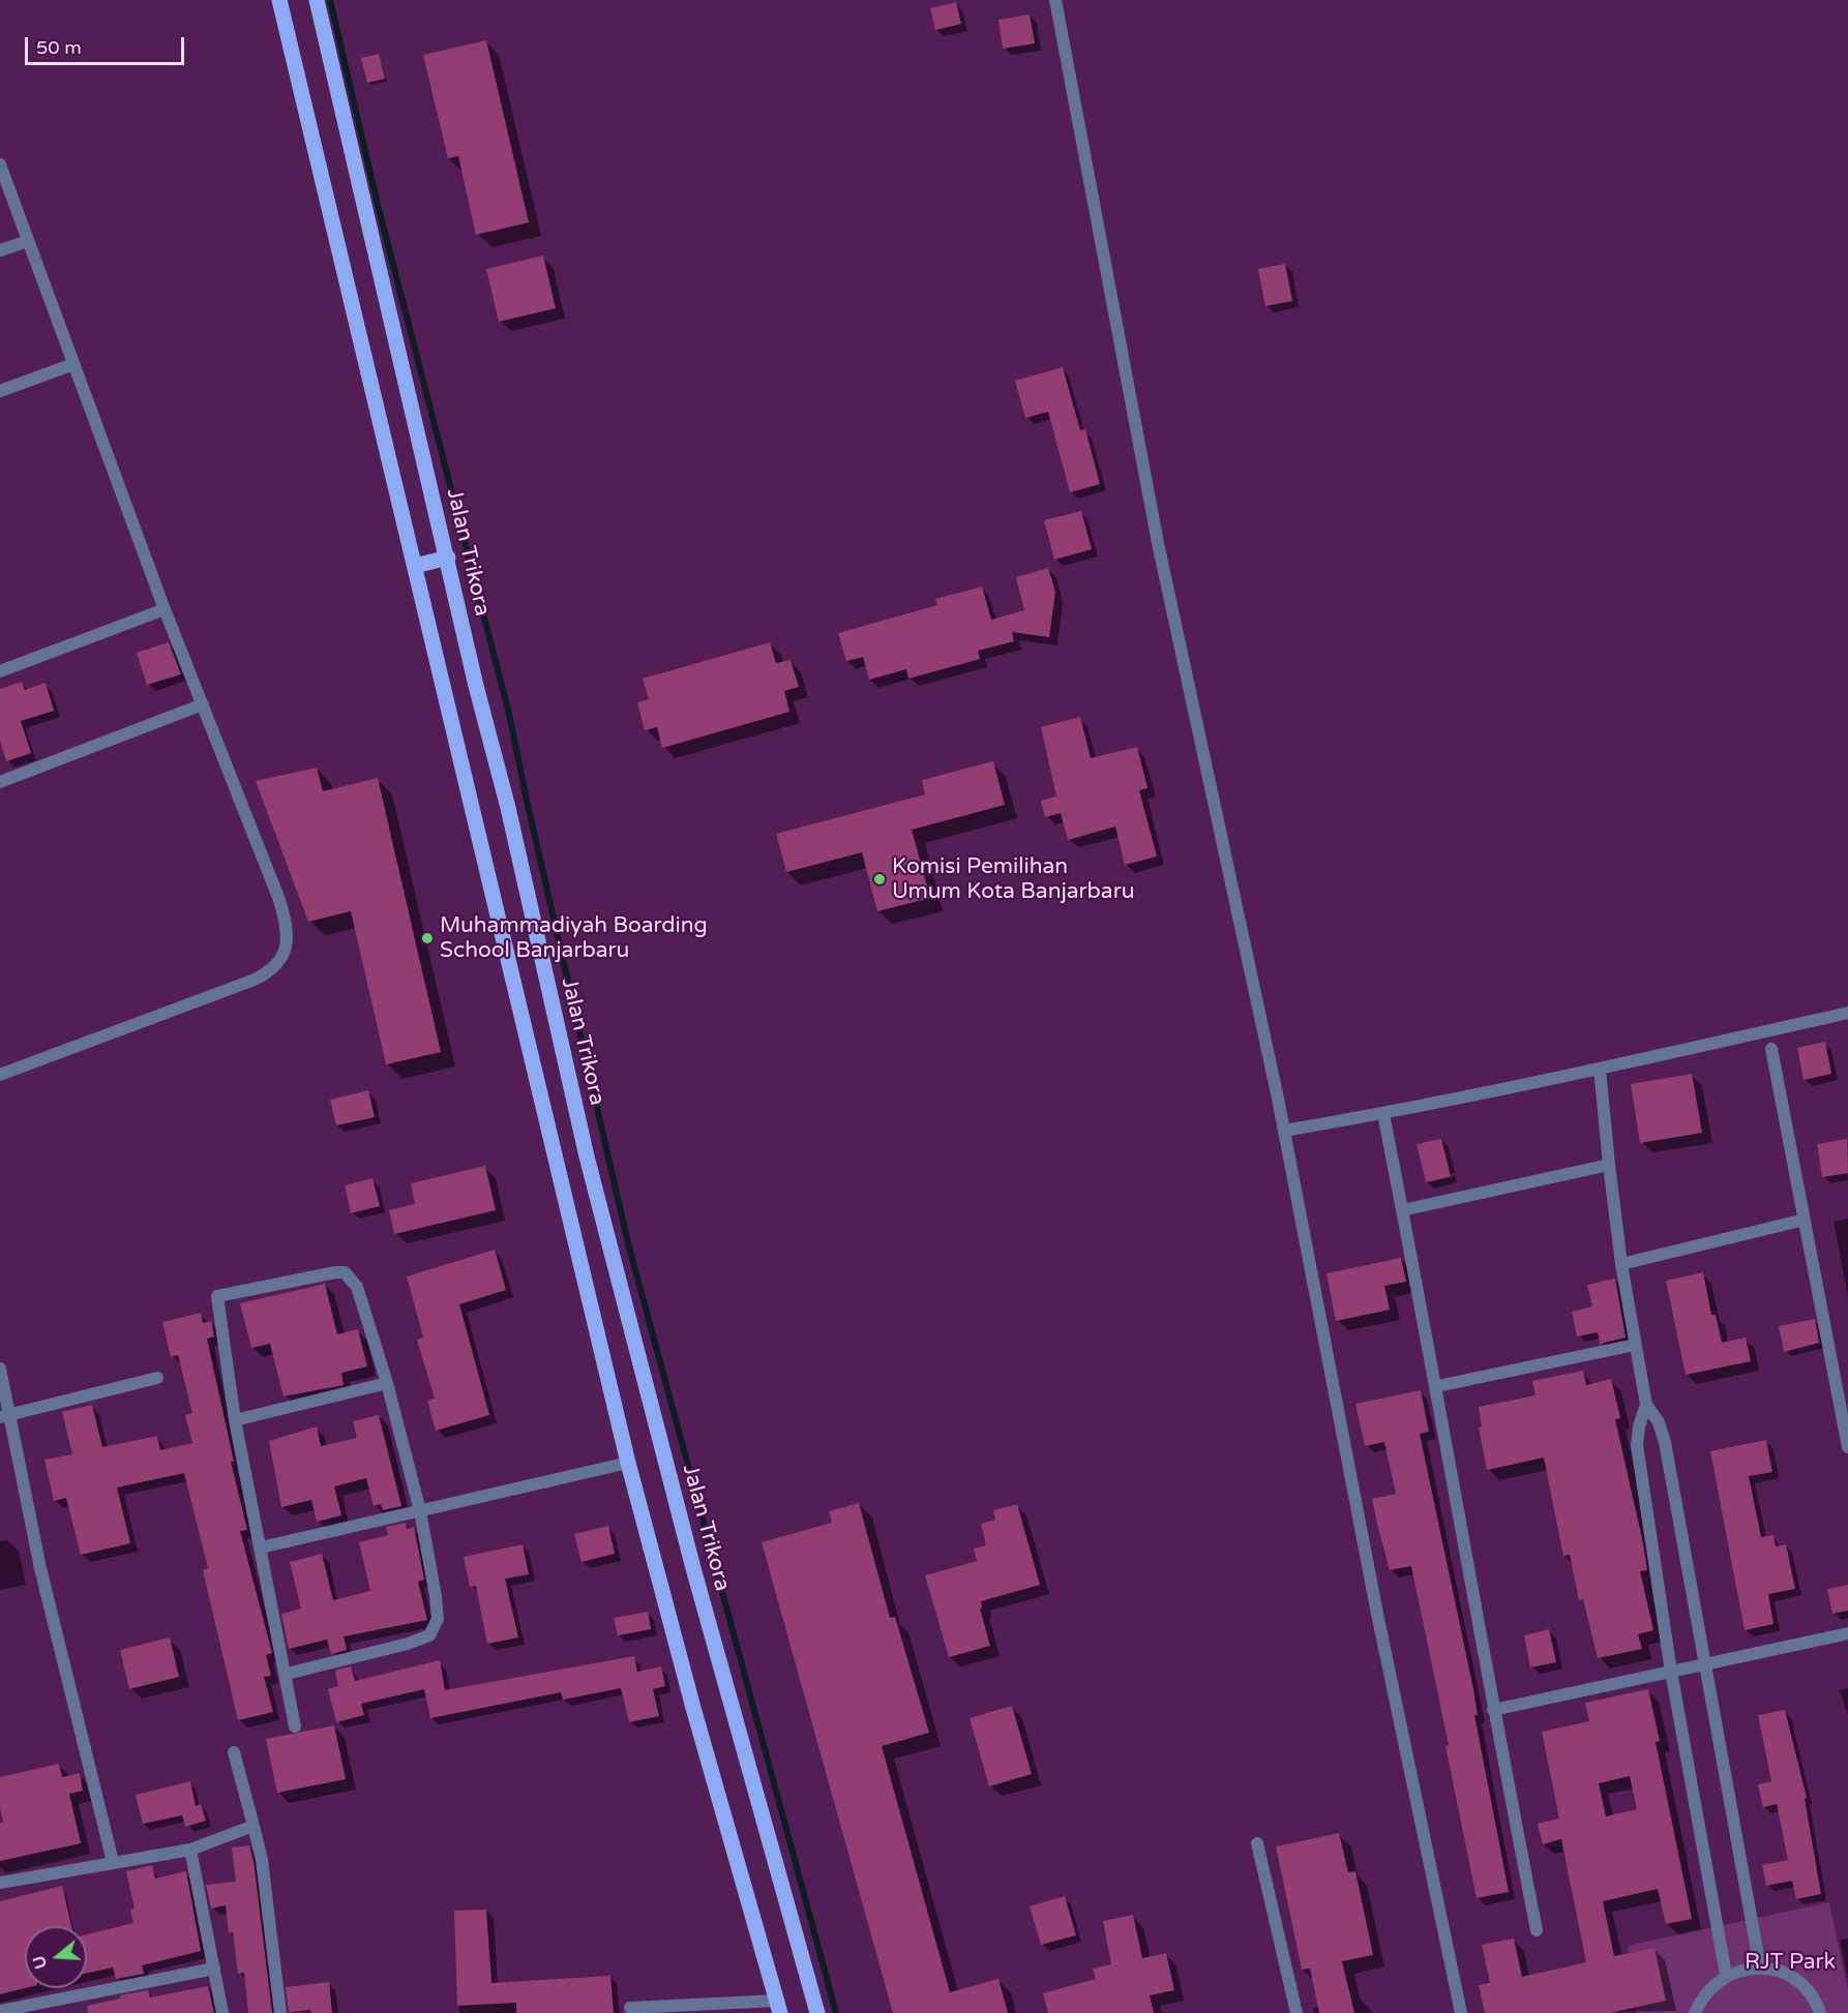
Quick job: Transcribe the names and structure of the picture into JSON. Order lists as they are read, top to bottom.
{
  "streets": {
    "main road": ["Jalan Trikora"]
  },
  "parks": ["RJT Park"],
  "places": ["Komisi Pemilihan Umum Kota Banjarbaru", "Muhammadiyah Boarding School Banjarbaru"],
  "scale_bar": "50 m",
  "north": "left"
}
